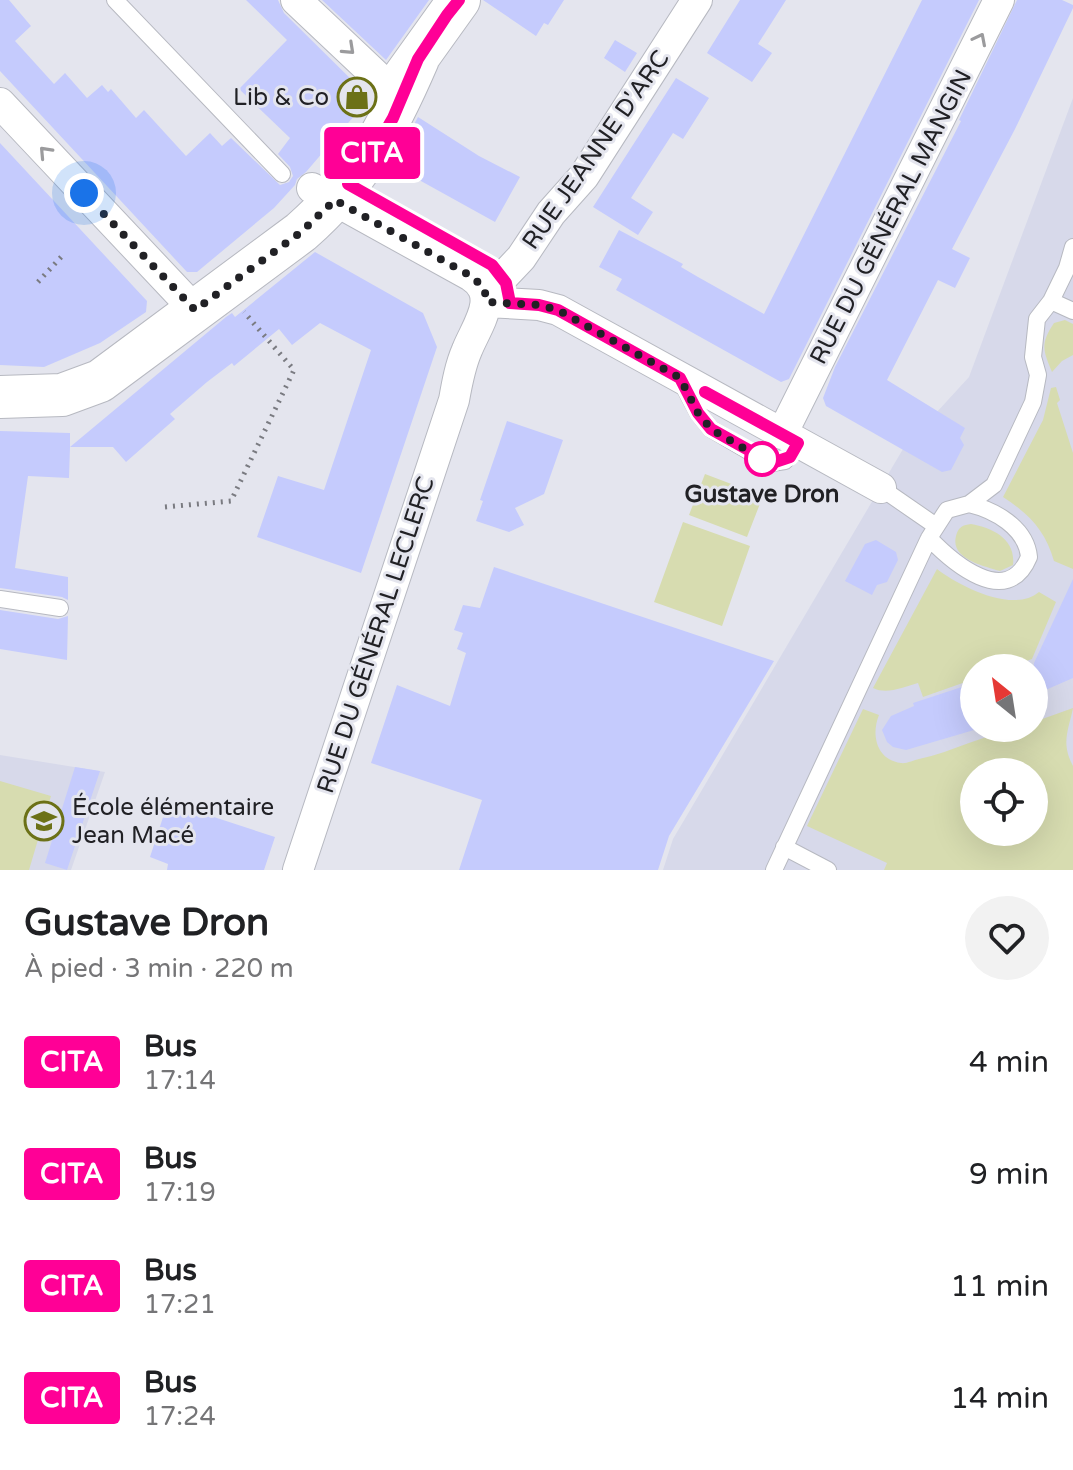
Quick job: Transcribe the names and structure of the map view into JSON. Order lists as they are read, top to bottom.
{
  "streets": {
    "street": ["RUE JEANNE D'ARC", "RUE DU GÉNÉRAL MANGIN", "RUE DU GÉNÉRAL LECLERC"]
  },
  "crossings": [
    ["RUE JEANNE D'ARC", "RUE DU GÉNÉRAL LECLERC"]
  ],
  "one_way": ["RUE DU GÉNÉRAL MANGIN"],
  "places": {
    "shop": ["Lib & Co"],
    "other": ["Gustave Dron"],
    "school or university": ["École élémentaire Jean Macé"]
  },
  "lines": ["bus line CITA"],
  "north": "top left",
  "page": {
    "on_map": "CITA",
    "heading": ["Gustave Dron", "À pied · 3 min · 220 m"],
    "list": [
      {
        "mark": "CITA",
        "name": "Bus",
        "note": "17:14",
        "value": "4 min"
      },
      {
        "mark": "CITA",
        "name": "Bus",
        "note": "17:19",
        "value": "9 min"
      },
      {
        "mark": "CITA",
        "name": "Bus",
        "note": "17:21",
        "value": "11 min"
      },
      {
        "mark": "CITA",
        "name": "Bus",
        "note": "17:24",
        "value": "14 min"
      }
    ]
  }
}
